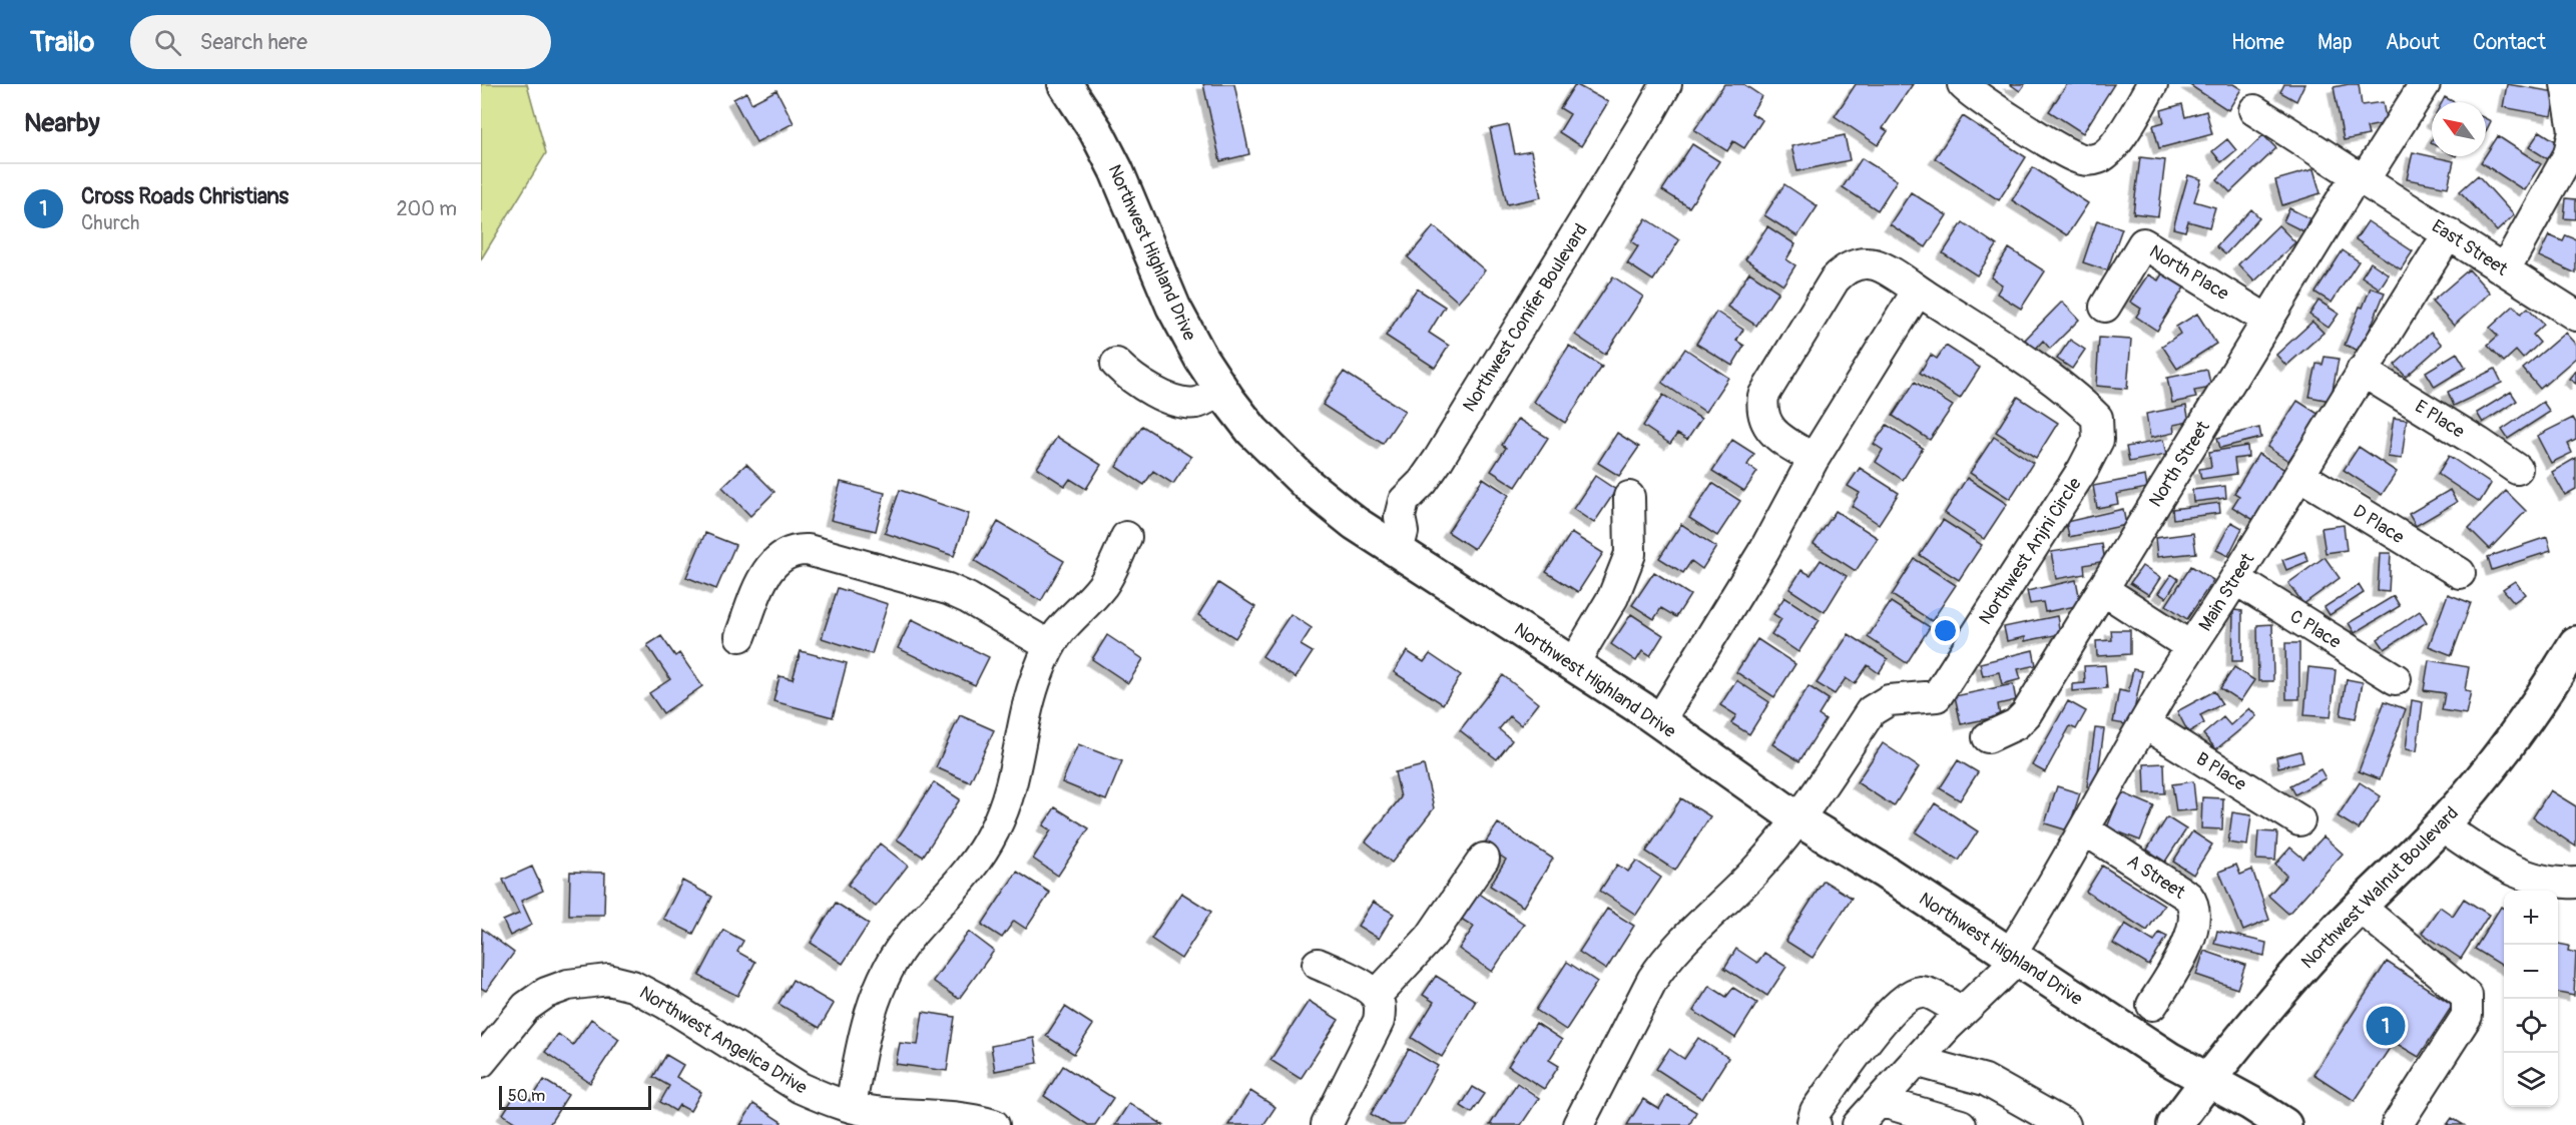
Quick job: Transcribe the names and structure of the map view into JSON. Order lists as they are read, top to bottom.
{
  "streets": {
    "main road": ["Northwest Highland Drive", "Northwest Walnut Boulevard"],
    "street": [
      "East Street",
      "North Place",
      "Northwest Conifer Boulevard",
      "E Place",
      "North Street",
      "D Place",
      "Northwest Anjni Circle",
      "Main Street",
      "C Place",
      "B Place",
      "A Street",
      "Northwest Angelica Drive"
    ]
  },
  "crossings": [
    ["East Street", "North Street"],
    ["East Street", "Main Street"],
    ["Northwest Highland Drive", "Northwest Conifer Boulevard"],
    ["Northwest Highland Drive", "Northwest Anjni Circle"],
    ["Northwest Highland Drive", "Main Street"],
    ["Northwest Highland Drive", "Northwest Walnut Boulevard"],
    ["North Place", "North Street"],
    ["E Place", "Main Street"],
    ["D Place", "Main Street"],
    ["Main Street", "C Place"],
    ["Main Street", "B Place"],
    ["Main Street", "A Street"]
  ],
  "scale_bar": "50 m",
  "north": "top left",
  "page": {
    "header": "Trailo",
    "search": "Search here",
    "nav": [
      "Home",
      "Map",
      "About",
      "Contact"
    ],
    "heading": "Nearby",
    "list": [
      {
        "mark": "1",
        "name": "Cross Roads Christians",
        "note": "Church",
        "value": "200 m"
      }
    ],
    "map_buttons": ["+", "−"],
    "pins": "1",
    "scale": "50 m"
  }
}
